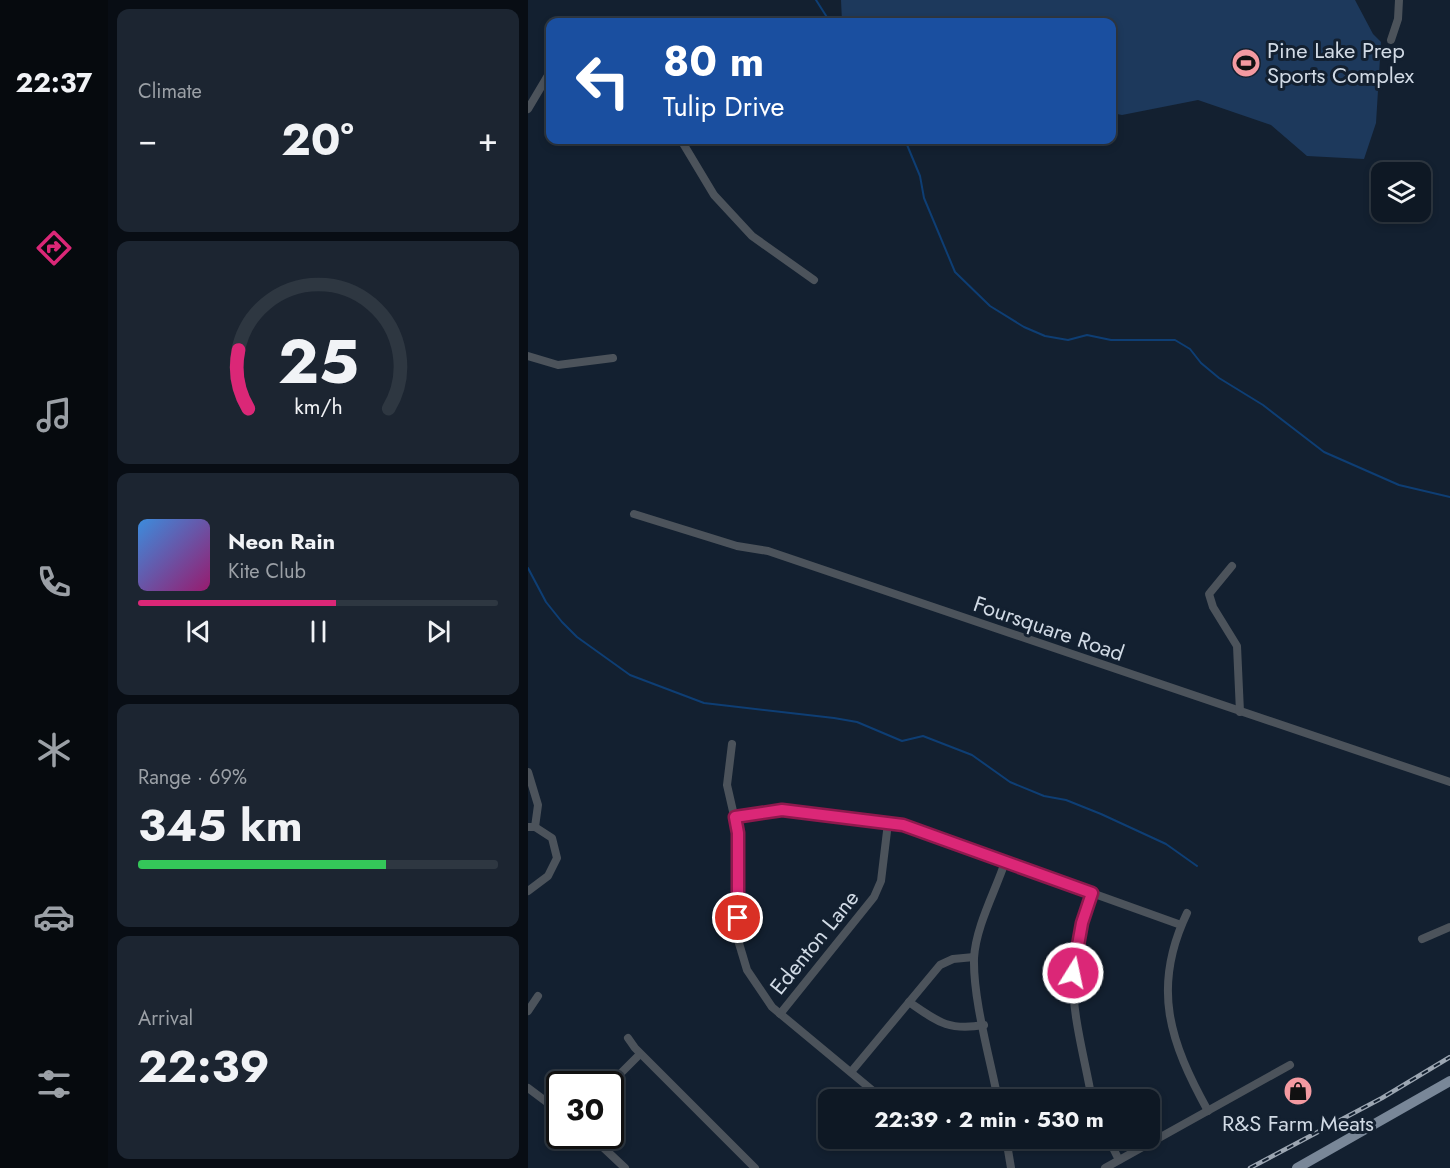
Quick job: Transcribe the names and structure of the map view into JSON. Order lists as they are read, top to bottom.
{
  "streets": {
    "street": ["Foursquare Road", "Edenton Lane"]
  },
  "places": {
    "sports": ["Pine Lake Prep Sports Complex"],
    "shop": ["R&S Farm Meats"]
  },
  "page": {
    "tabs": "22:37",
    "tile": [
      "Climate",
      ["Range · 69%", "345 km"],
      ["Arrival", "22:39"]
    ],
    "turn": ["80 m", "Tulip Drive"],
    "heat": ["−", "20°", "+"],
    "song": ["Neon Rain", "Kite Club"],
    "limit": "30",
    "trip": "22:39 · 2 min · 530 m",
    "gauge": ["25", "km/h"]
  }
}
